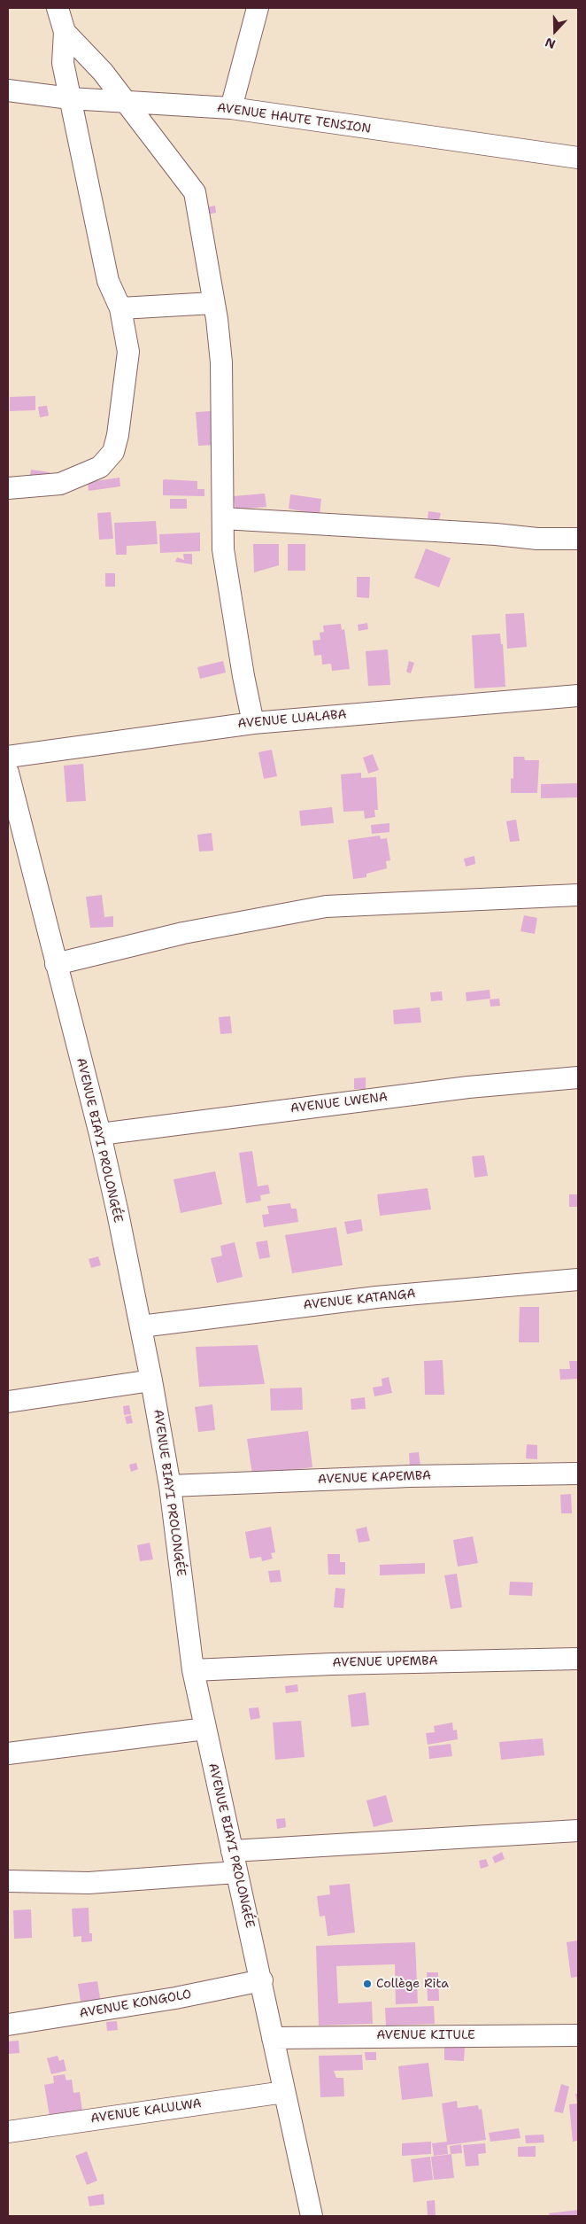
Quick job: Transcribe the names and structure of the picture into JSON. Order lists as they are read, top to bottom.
{
  "streets": {
    "street": [
      "AVENUE HAUTE TENSION",
      "AVENUE LUALABA",
      "AVENUE LWENA",
      "AVENUE BIAYI PROLONGÉE",
      "AVENUE KATANGA",
      "AVENUE KAPEMBA",
      "AVENUE UPEMBA",
      "AVENUE KONGOLO",
      "AVENUE KITULE",
      "AVENUE KALULWA"
    ]
  },
  "crossings": [
    ["AVENUE LWENA", "AVENUE BIAYI PROLONGÉE"],
    ["AVENUE BIAYI PROLONGÉE", "AVENUE KATANGA"],
    ["AVENUE BIAYI PROLONGÉE", "AVENUE KAPEMBA"],
    ["AVENUE BIAYI PROLONGÉE", "AVENUE UPEMBA"],
    ["AVENUE BIAYI PROLONGÉE", "AVENUE KONGOLO"],
    ["AVENUE BIAYI PROLONGÉE", "AVENUE KITULE"],
    ["AVENUE BIAYI PROLONGÉE", "AVENUE KALULWA"]
  ],
  "places": ["Collège Rita"],
  "north": "bottom"
}
